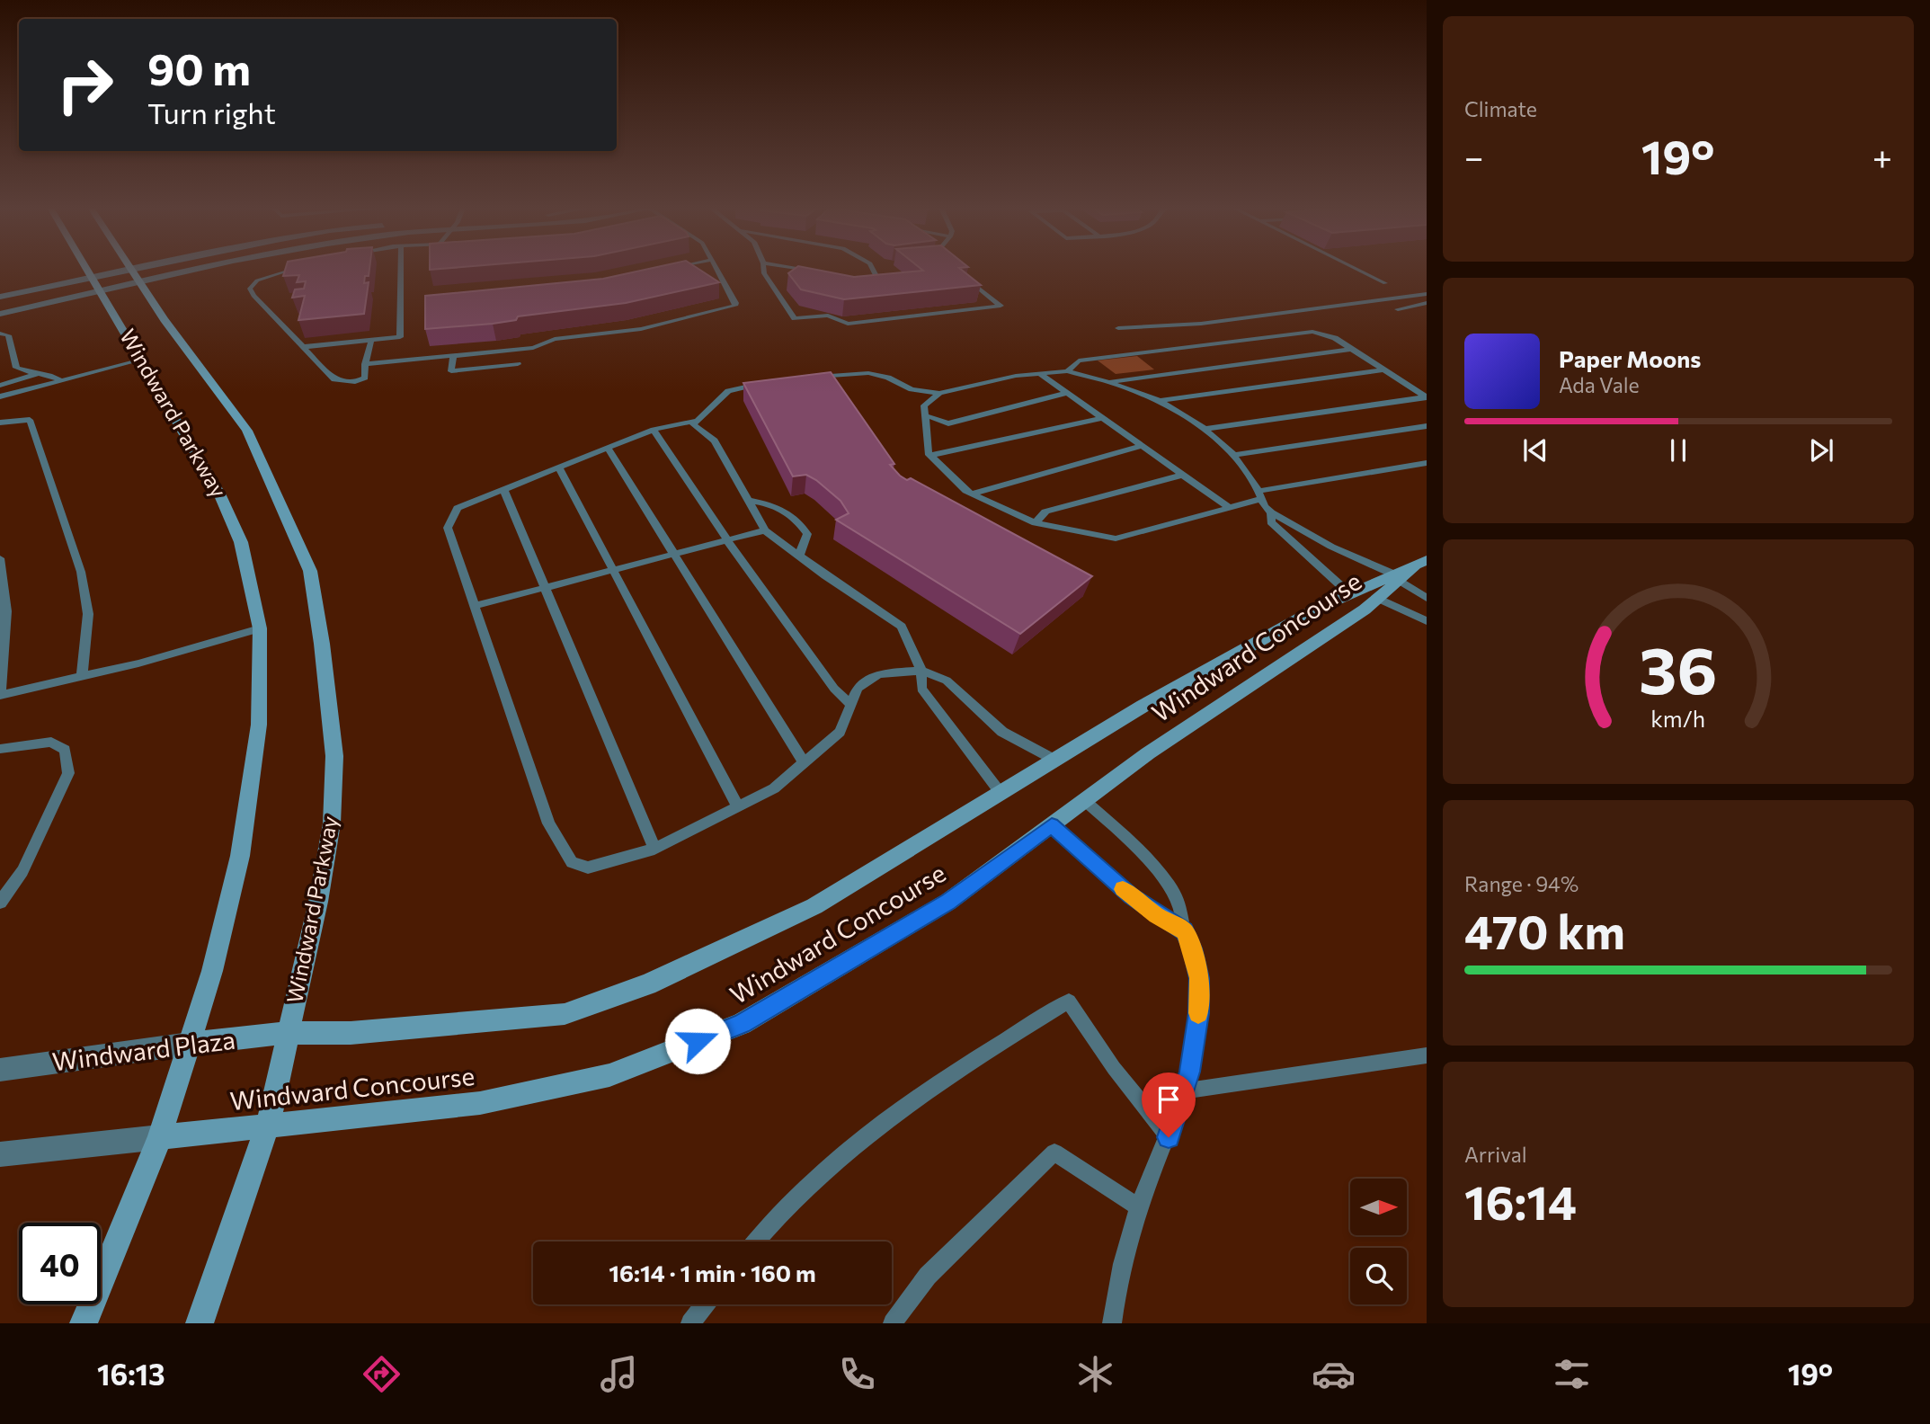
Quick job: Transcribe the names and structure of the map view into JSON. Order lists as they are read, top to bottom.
{
  "streets": {
    "main road": ["Windward Parkway", "Windward Concourse", "Windward Plaza"]
  },
  "crossings": [
    ["Windward Parkway", "Windward Concourse"],
    ["Windward Parkway", "Windward Plaza"],
    ["Windward Concourse", "Windward Plaza"]
  ],
  "north": "right",
  "page": {
    "tile": [
      "Climate",
      ["Range · 94%", "470 km"],
      ["Arrival", "16:14"]
    ],
    "turn": ["90 m", "Turn right"],
    "heat": ["−", "19°", "+"],
    "song": ["Paper Moons", "Ada Vale"],
    "limit": "40",
    "trip": "16:14 · 1 min · 160 m",
    "tabs": ["16:13", "19°"],
    "gauge": ["36", "km/h"]
  }
}
